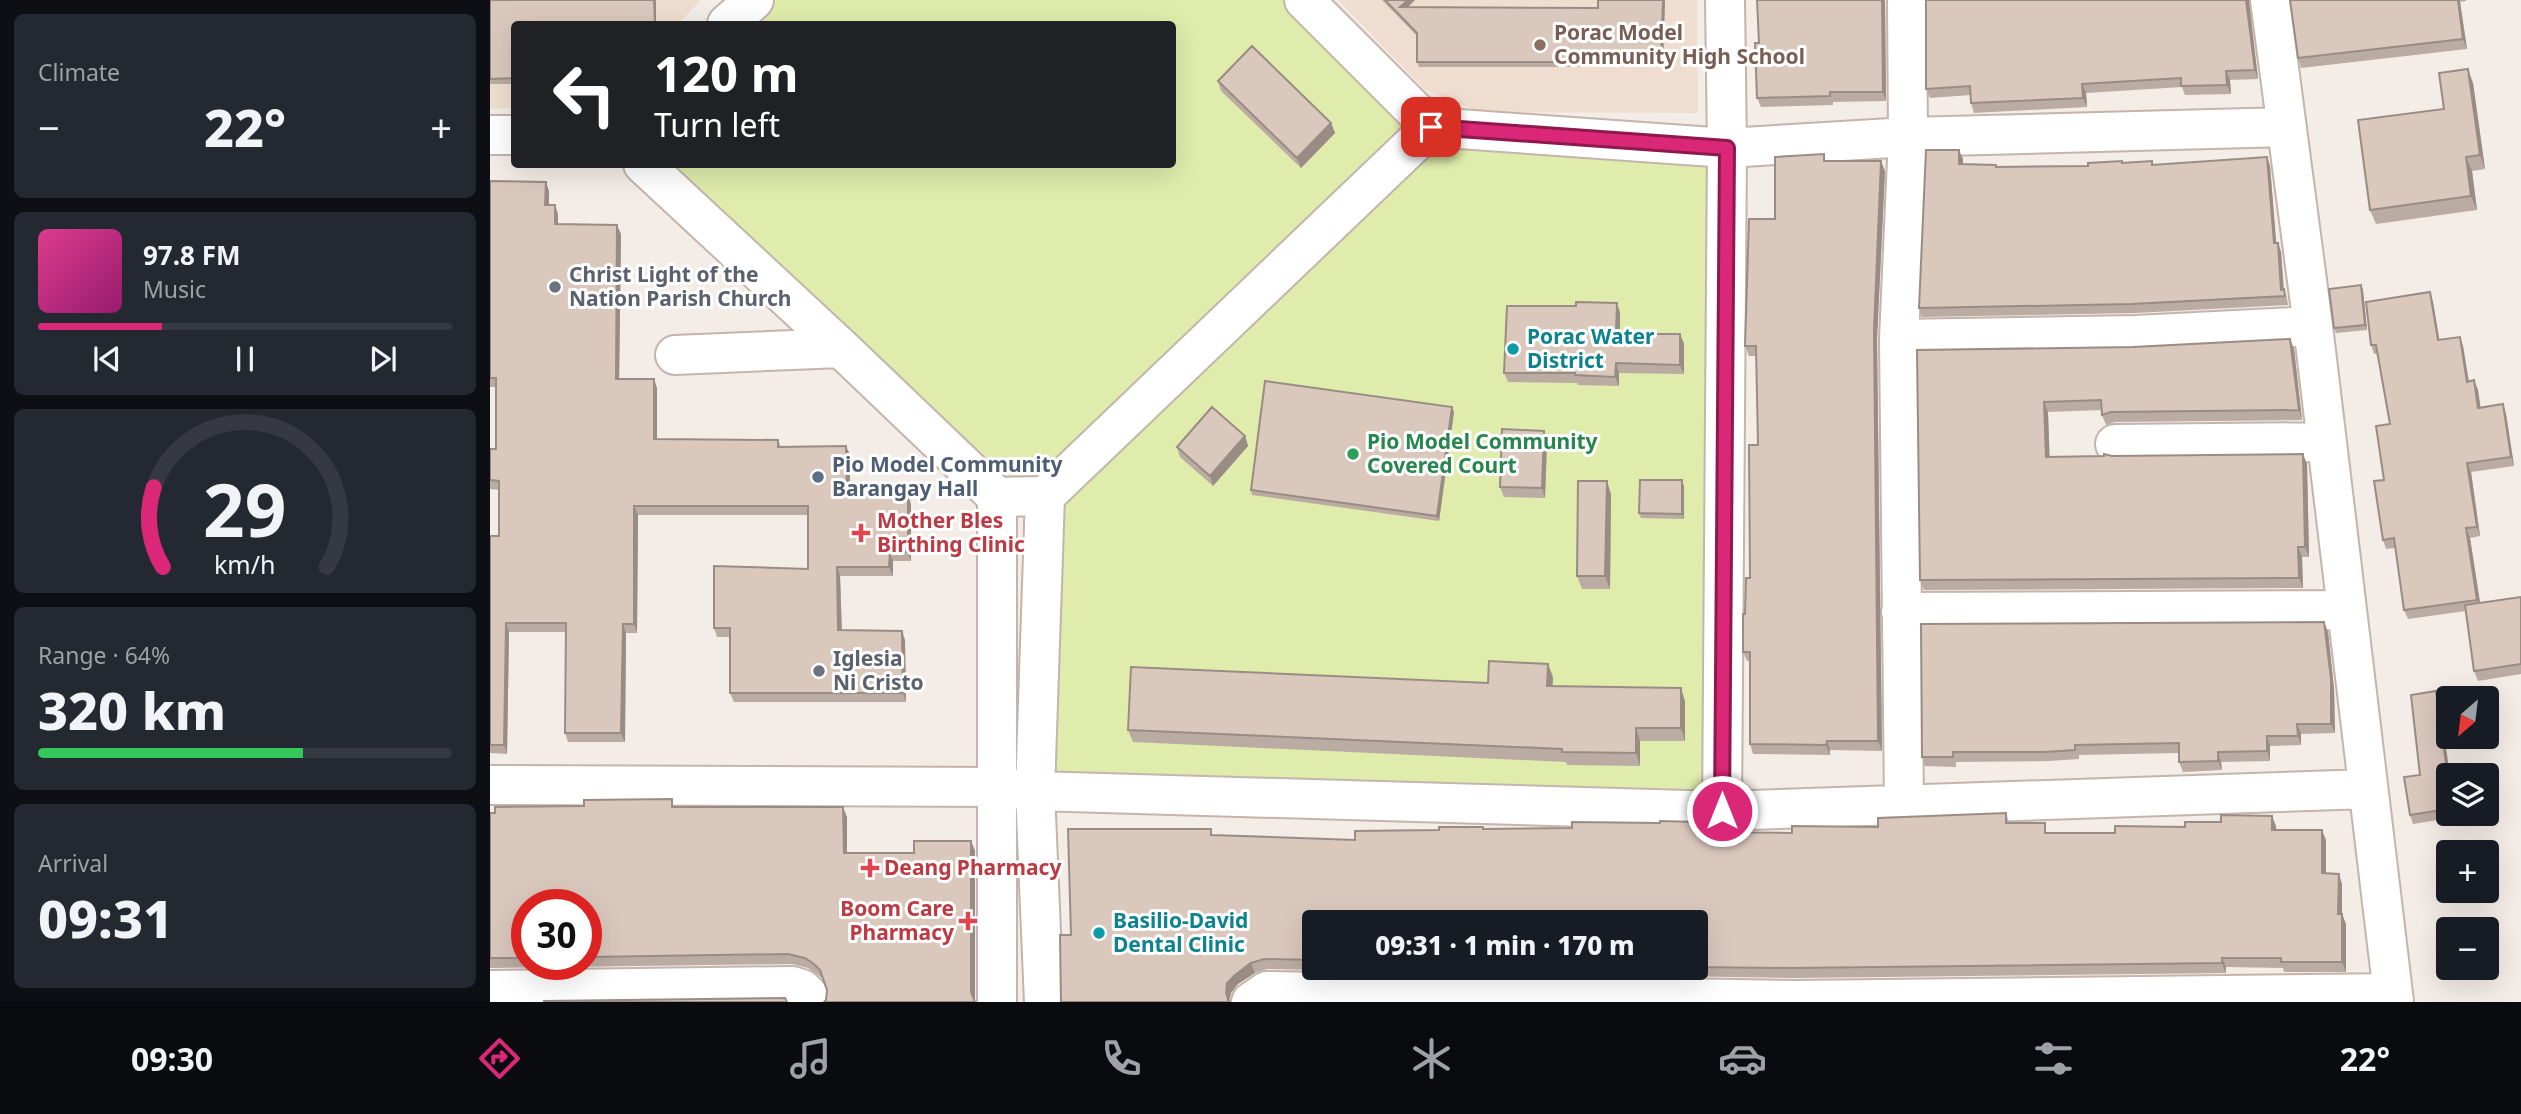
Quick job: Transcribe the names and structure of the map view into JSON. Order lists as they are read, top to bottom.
{
  "places": {
    "other": [
      "Porac Model Community High School",
      "Christ Light of the Nation Parish Church",
      "Porac Water District",
      "Pio Model Community Covered Court",
      "Pio Model Community Barangay Hall",
      "Iglesia Ni Cristo",
      "Basilio-David Dental Clinic"
    ],
    "health": ["Mother Bles Birthing Clinic", "Deang Pharmacy", "Boom Care Pharmacy"]
  },
  "north": "bottom left",
  "page": {
    "tile": [
      "Climate",
      ["Range · 64%", "320 km"],
      ["Arrival", "09:31"]
    ],
    "turn": ["120 m", "Turn left"],
    "heat": ["−", "22°", "+"],
    "song": ["97.8 FM", "Music"],
    "map_buttons": ["+", "−"],
    "limit": "30",
    "trip": "09:31 · 1 min · 170 m",
    "tabs": ["09:30", "22°"],
    "gauge": ["29", "km/h"]
  }
}
